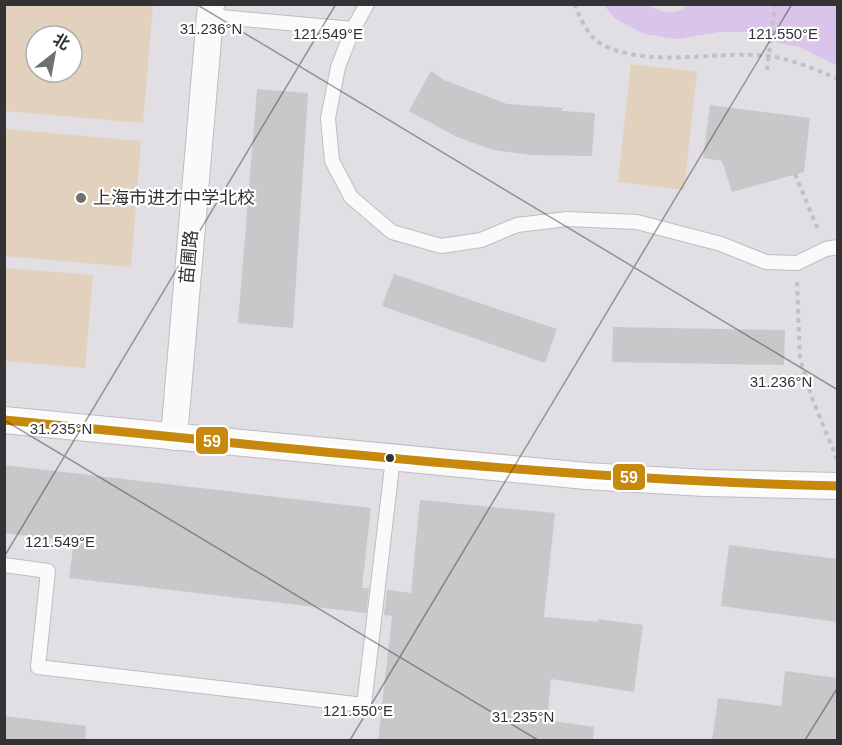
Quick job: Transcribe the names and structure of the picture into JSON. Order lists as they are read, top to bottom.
{
  "streets": {
    "street": ["苗圃路"]
  },
  "places": ["上海市进才中学北校"],
  "lines": ["transit line 59"],
  "north": "top right",
  "coordinates": [
    "31.236°N",
    "121.549°E",
    "121.550°E",
    "31.235°N"
  ]
}
